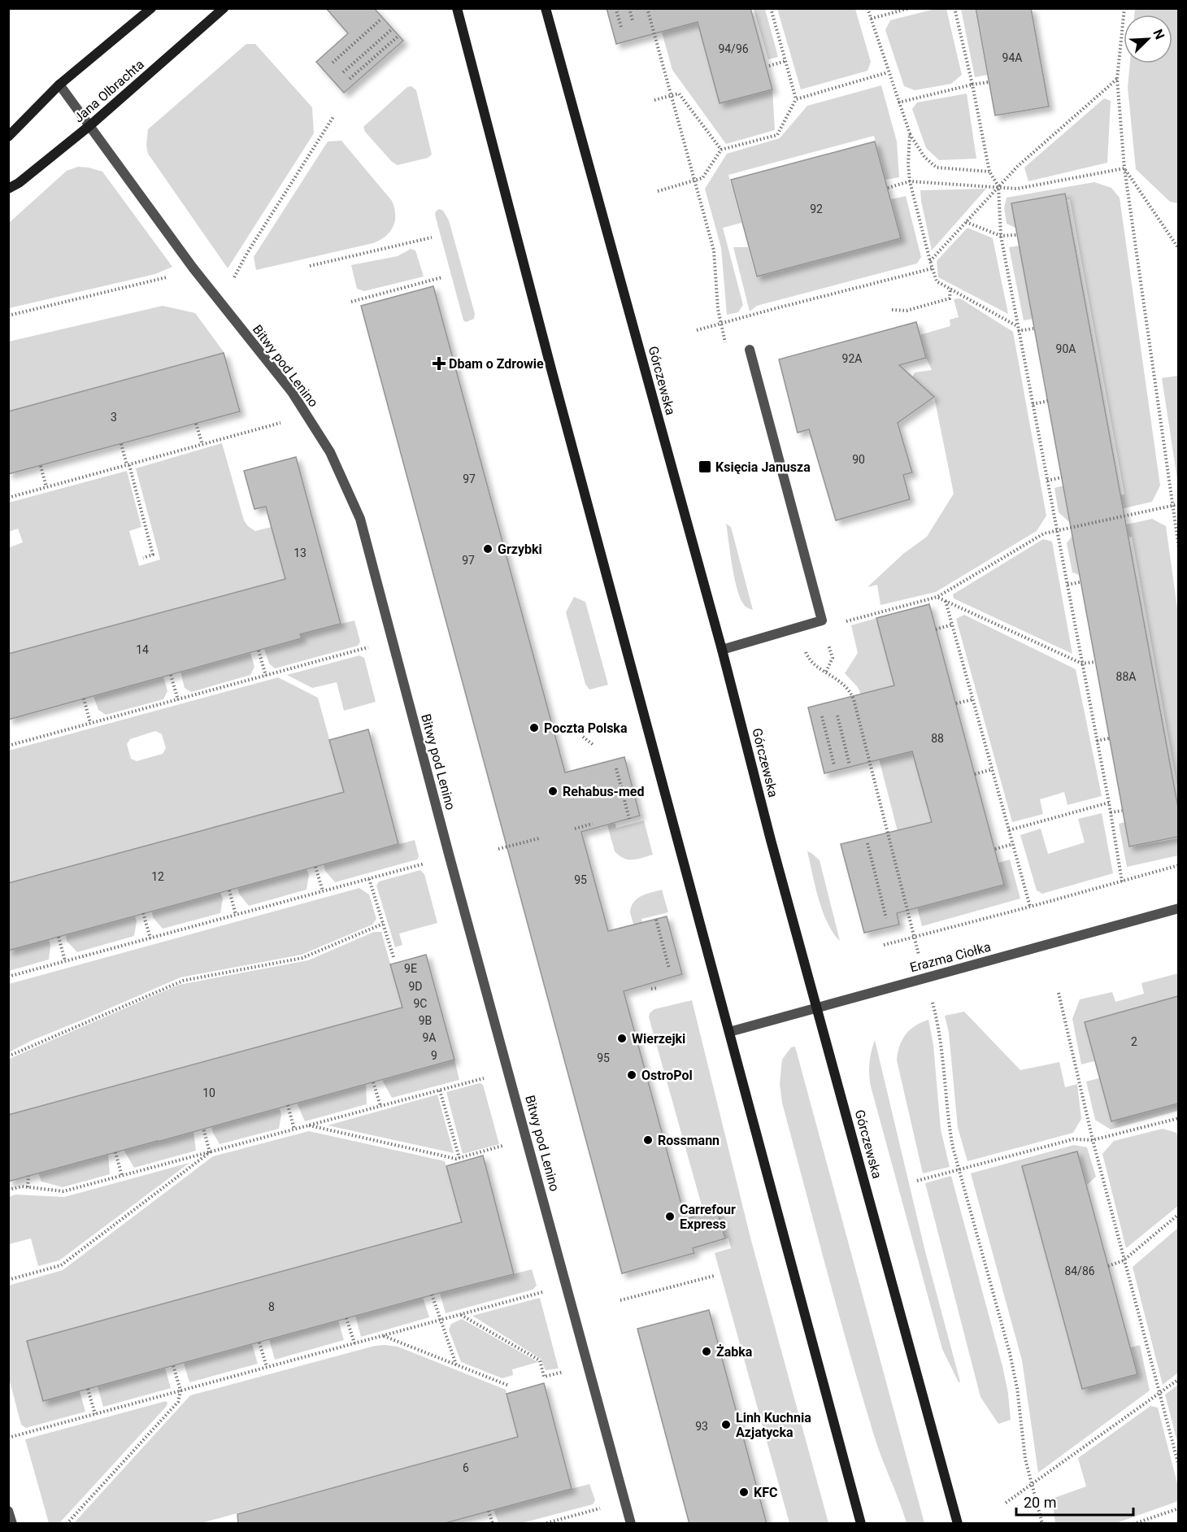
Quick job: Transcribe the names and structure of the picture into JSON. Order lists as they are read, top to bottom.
{
  "streets": {
    "main road": ["Jana Olbrachta", "Górczewska"],
    "street": ["Bitwy pod Lenino", "Erazma Ciołka"]
  },
  "crossings": [
    ["Jana Olbrachta", "Bitwy pod Lenino"],
    ["Górczewska", "Erazma Ciołka"]
  ],
  "places": {
    "health": ["Dbam o Zdrowie"],
    "transit": ["Księcia Janusza"],
    "other": [
      "Grzybki",
      "Poczta Polska",
      "Rehabus-med",
      "Wierzejki",
      "OstroPol",
      "Rossmann",
      "Carrefour Express",
      "Żabka",
      "Linh Kuchnia Azjatycka",
      "KFC"
    ]
  },
  "house_numbers": [
    "94/96",
    "94A",
    "92",
    "90A",
    "92A",
    "3",
    "90",
    "97",
    "13",
    "97",
    "14",
    "88A",
    "88",
    "12",
    "95",
    "9E",
    "9D",
    "9C",
    "9B",
    "9A",
    "2",
    "9",
    "95",
    "10",
    "84/86",
    "8",
    "93",
    "6"
  ],
  "scale_bar": "20 m",
  "north": "top right"
}
